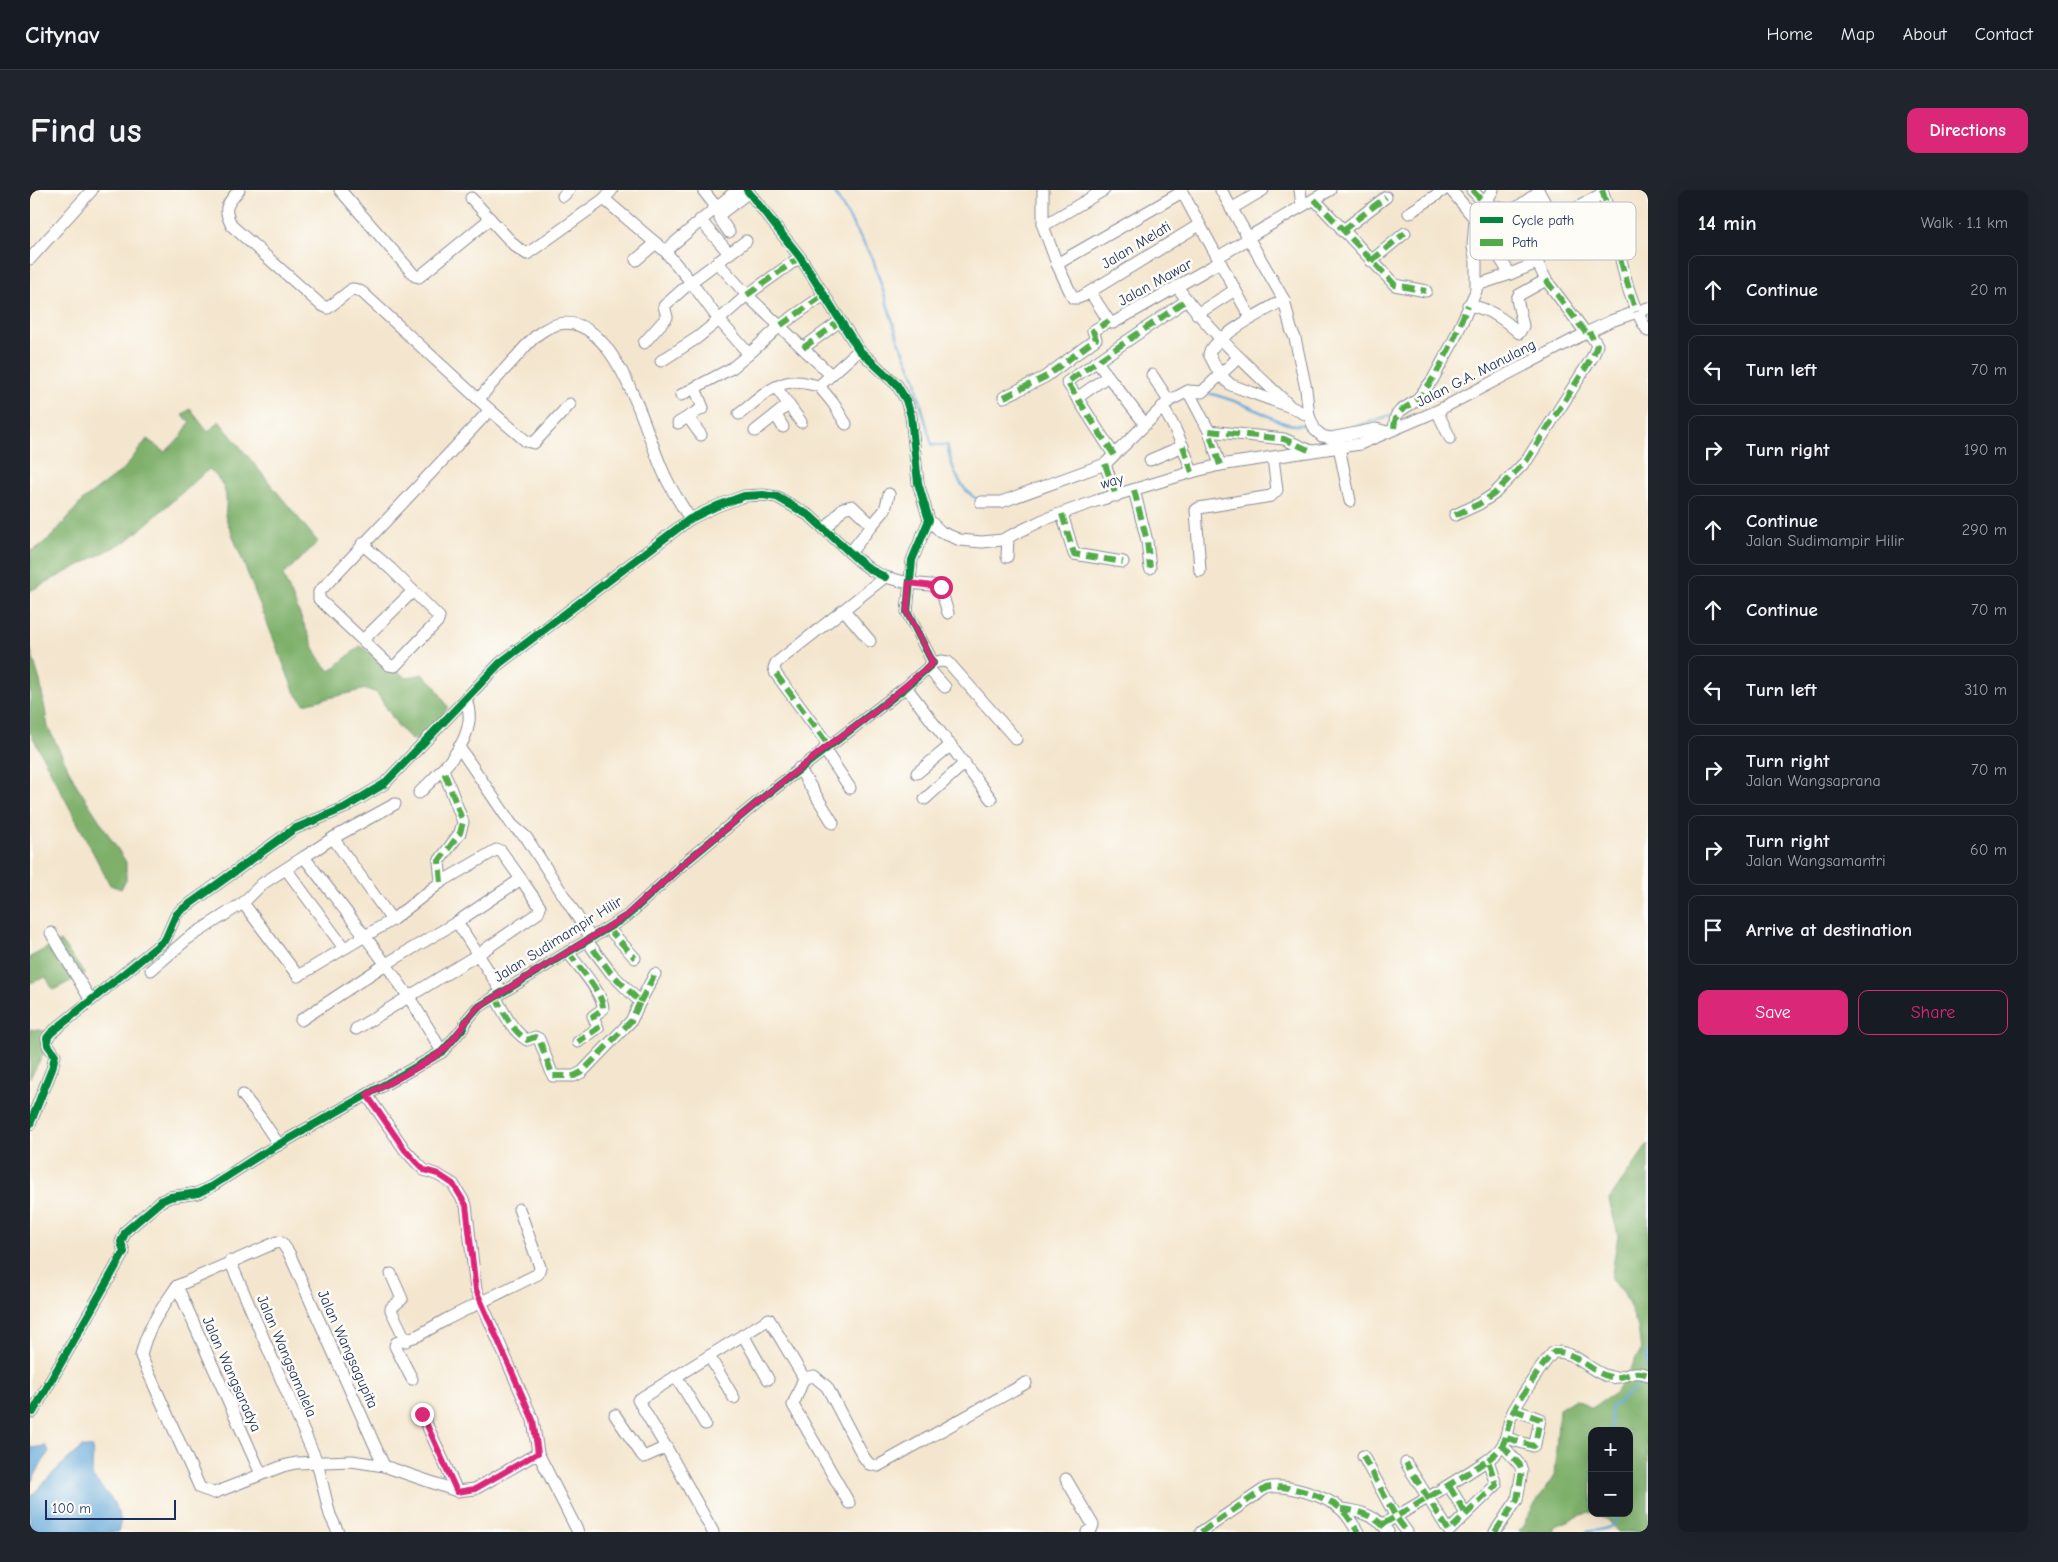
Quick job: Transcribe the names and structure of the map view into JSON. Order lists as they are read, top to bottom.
{
  "streets": {
    "street": [
      "Jalan Melati",
      "Jalan Mawar",
      "Jalan G.A. Manulang",
      "way",
      "Jalan Sudimampir Hilir",
      "Jalan Wangsagupita",
      "Jalan Wangsamalela",
      "Jalan Wangsaradya"
    ]
  },
  "crossings": [
    ["Jalan Melati", "Jalan Mawar"],
    ["Jalan G.A. Manulang", "way"],
    ["Jalan Wangsagupita", "Jalan Wangsamalela"]
  ],
  "legend": ["Cycle path", "Path"],
  "scale_bar": "100 m",
  "page": {
    "header": "Citynav",
    "nav": [
      "Home",
      "Map",
      "About",
      "Contact"
    ],
    "buttons": [
      "Directions",
      ["Save", "Share"]
    ],
    "title": "Find us",
    "heading": ["14 min", "Walk · 1.1 km"],
    "list": [
      ["Continue", "20 m"],
      ["Turn left", "70 m"],
      ["Turn right", "190 m"],
      ["Continue", "Jalan Sudimampir Hilir", "290 m"],
      ["Continue", "70 m"],
      ["Turn left", "310 m"],
      ["Turn right", "Jalan Wangsaprana", "70 m"],
      ["Turn right", "Jalan Wangsamantri", "60 m"],
      "Arrive at destination"
    ],
    "map_buttons": ["+", "−"],
    "scale": "100 m"
  }
}
